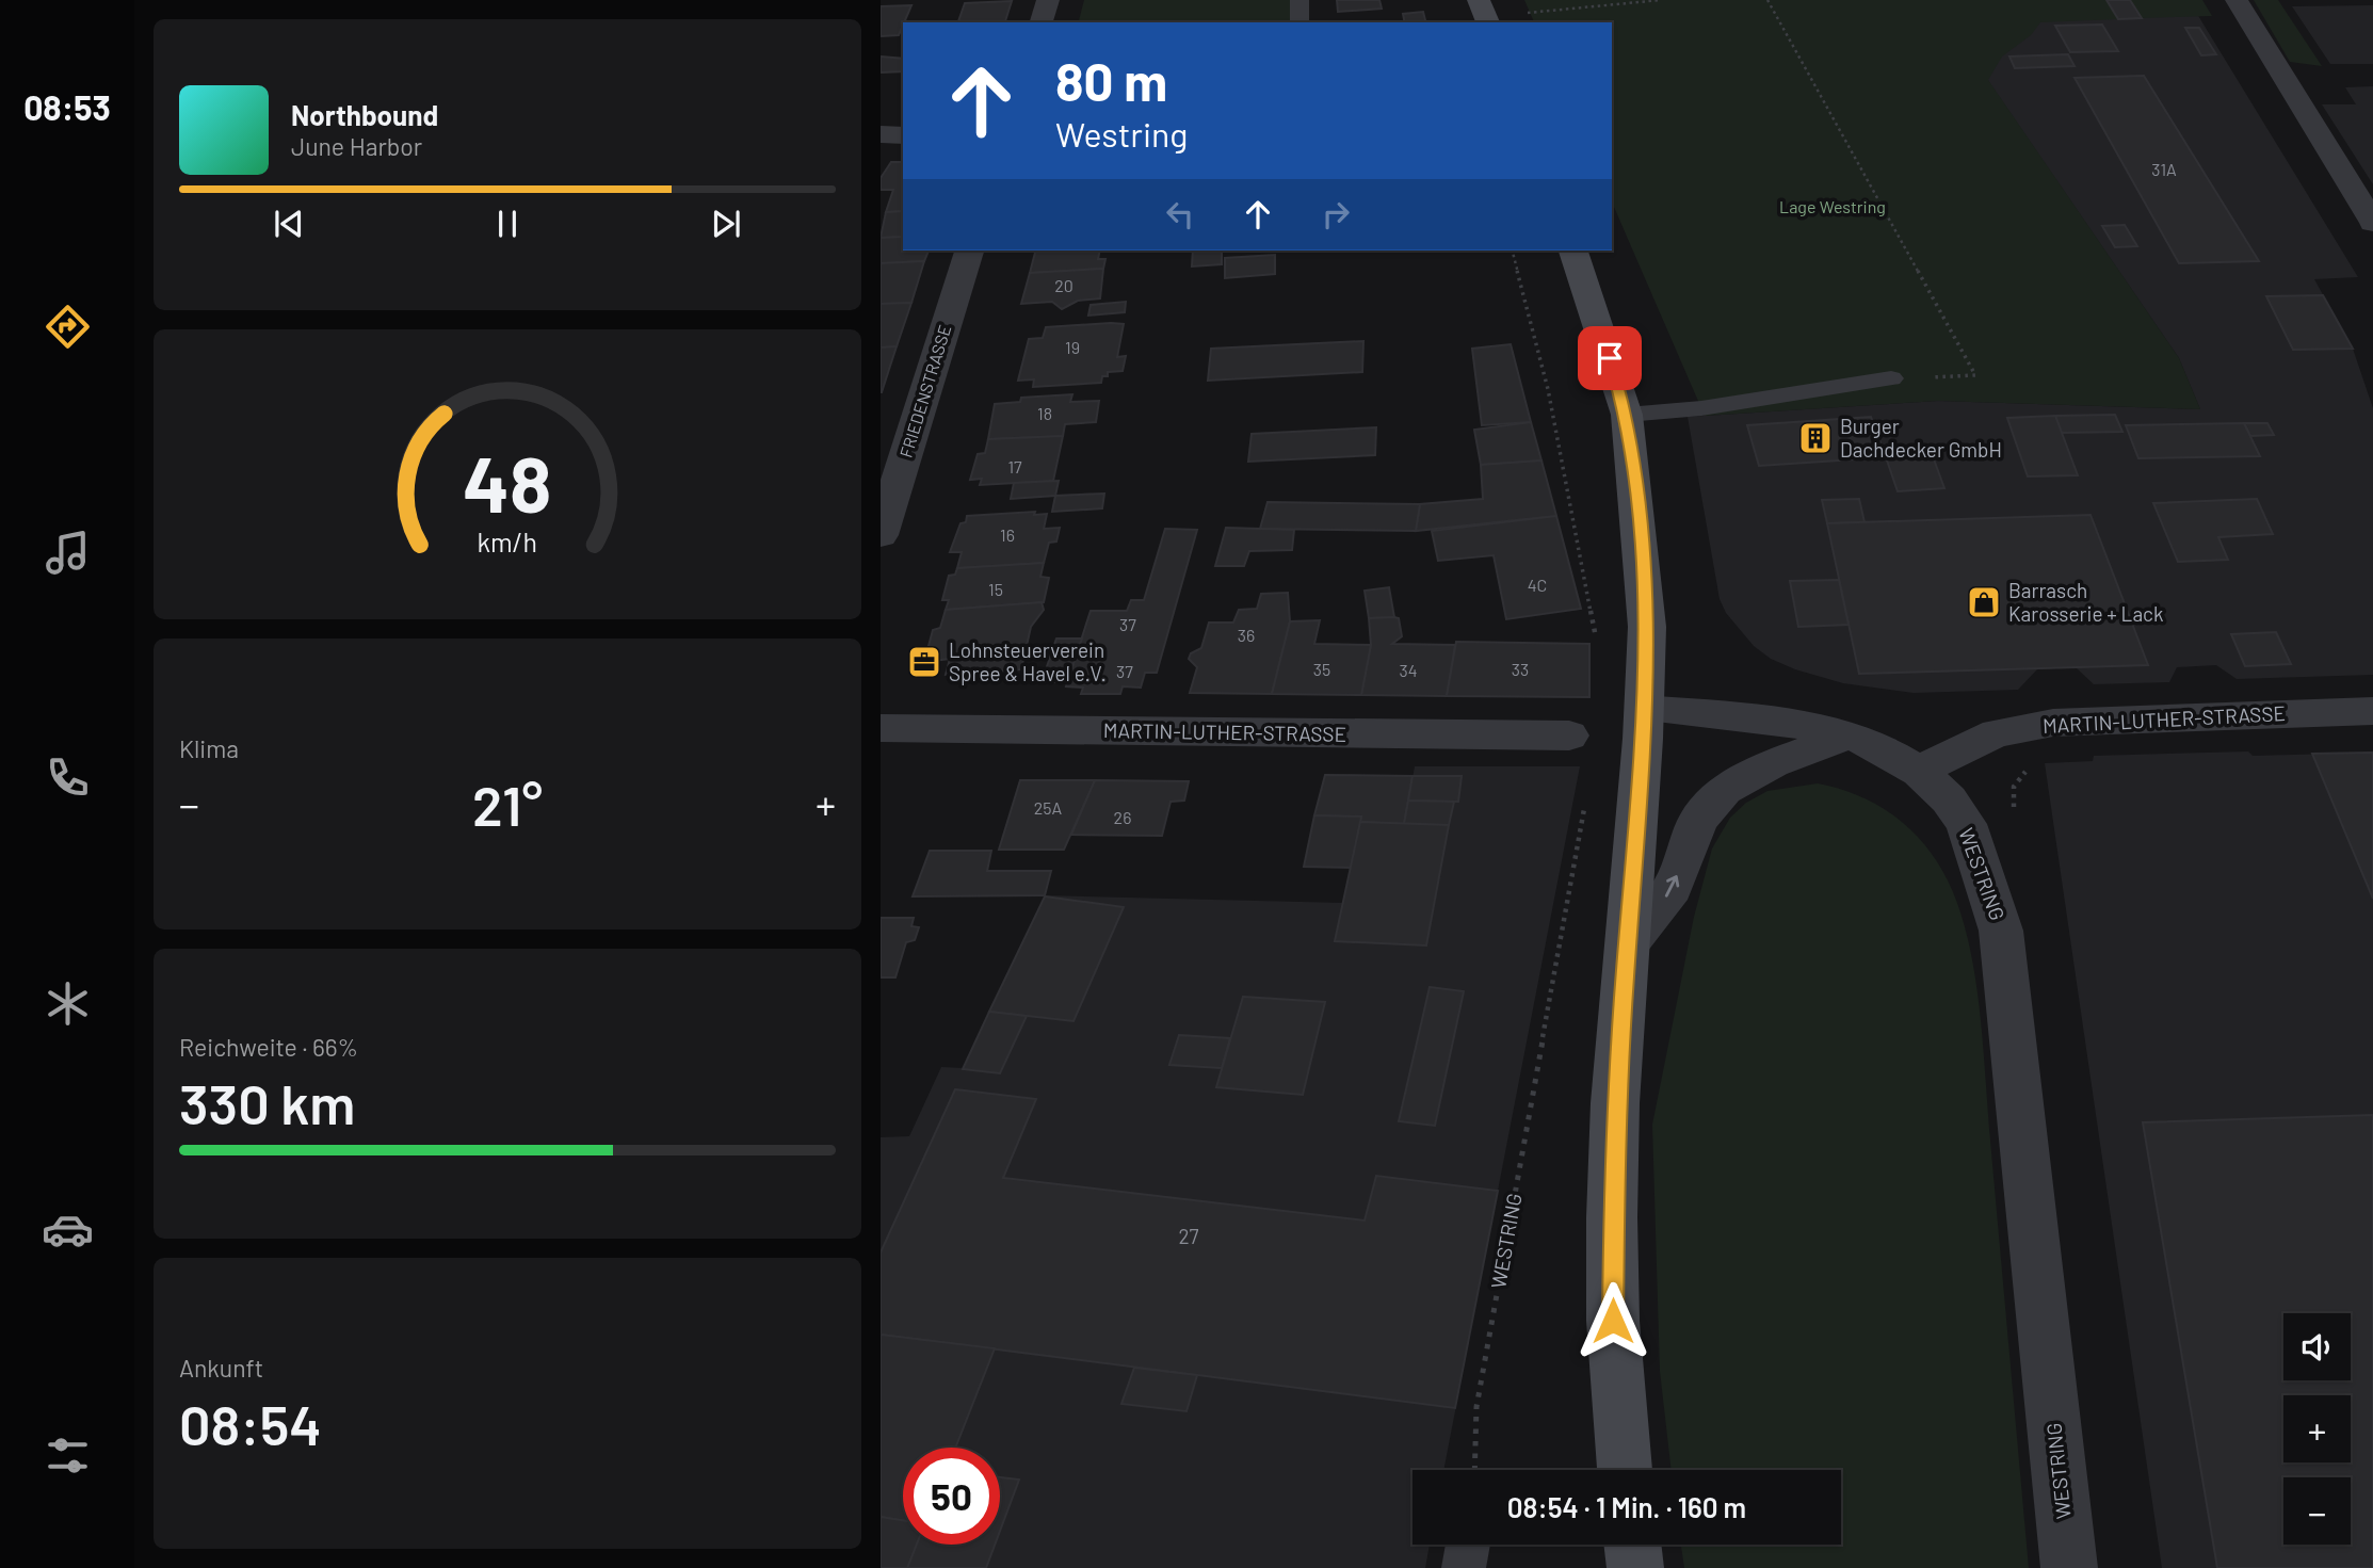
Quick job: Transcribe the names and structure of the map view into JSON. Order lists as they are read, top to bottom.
{
  "streets": {
    "street": ["FRIEDENSTRASSE", "MARTIN-LUTHER-STRASSE", "WESTRING"]
  },
  "crossings": [
    ["MARTIN-LUTHER-STRASSE", "WESTRING"]
  ],
  "parks": ["Lage Westring"],
  "places": {
    "building": ["Burger Dachdecker GmbH"],
    "shop": ["Barrasch Karosserie + Lack"],
    "office": ["Lohnsteuerverein Spree & Havel e.V."]
  },
  "house_numbers": [
    "31A",
    "20",
    "19",
    "18",
    "17",
    "16",
    "4C",
    "15",
    "37",
    "36",
    "35",
    "33",
    "34",
    "37",
    "25A",
    "26",
    "27"
  ],
  "page": {
    "tabs": "08:53",
    "turn": ["80 m", "Westring"],
    "song": ["Northbound", "June Harbor"],
    "tile": [
      "Klima",
      ["Reichweite · 66%", "330 km"],
      ["Ankunft", "08:54"]
    ],
    "heat": ["−", "21°", "+"],
    "map_buttons": ["+", "−"],
    "limit": "50",
    "trip": "08:54 · 1 Min. · 160 m",
    "gauge": ["48", "km/h"]
  }
}
